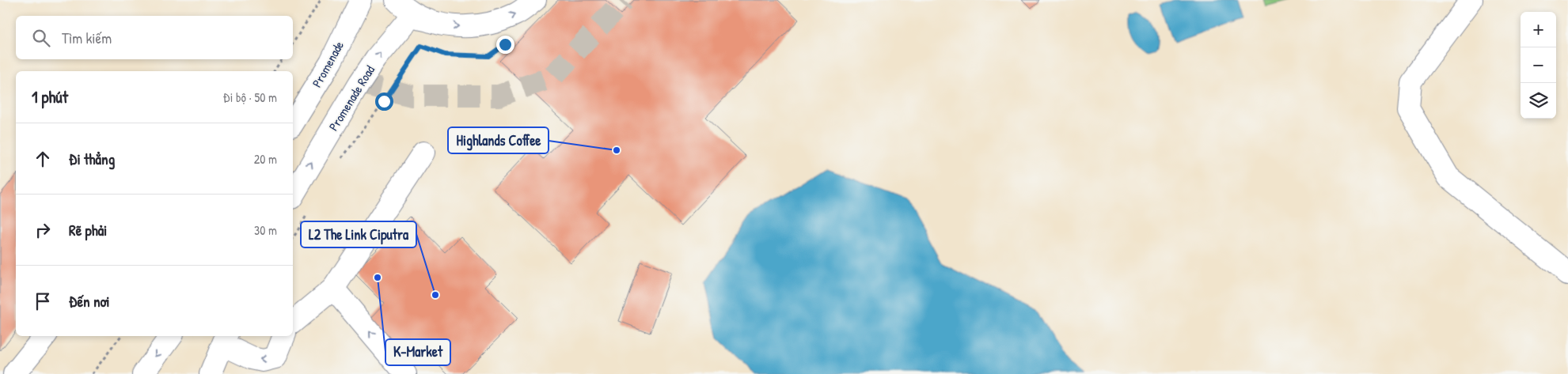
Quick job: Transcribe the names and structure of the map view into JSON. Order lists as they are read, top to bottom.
{
  "streets": {
    "street": ["Promenade", "Promenade Road"]
  },
  "one_way": ["Promenade Road"],
  "places": ["Highlands Coffee", "K-Market", "L2 The Link Ciputra"],
  "page": {
    "map_buttons": ["+", "−"],
    "search": "Tìm kiếm",
    "heading": ["1 phút", "Đi bộ · 50 m"],
    "list": [
      ["Đi thẳng", "20 m"],
      ["Rẽ phải", "30 m"],
      "Đến nơi"
    ]
  }
}
